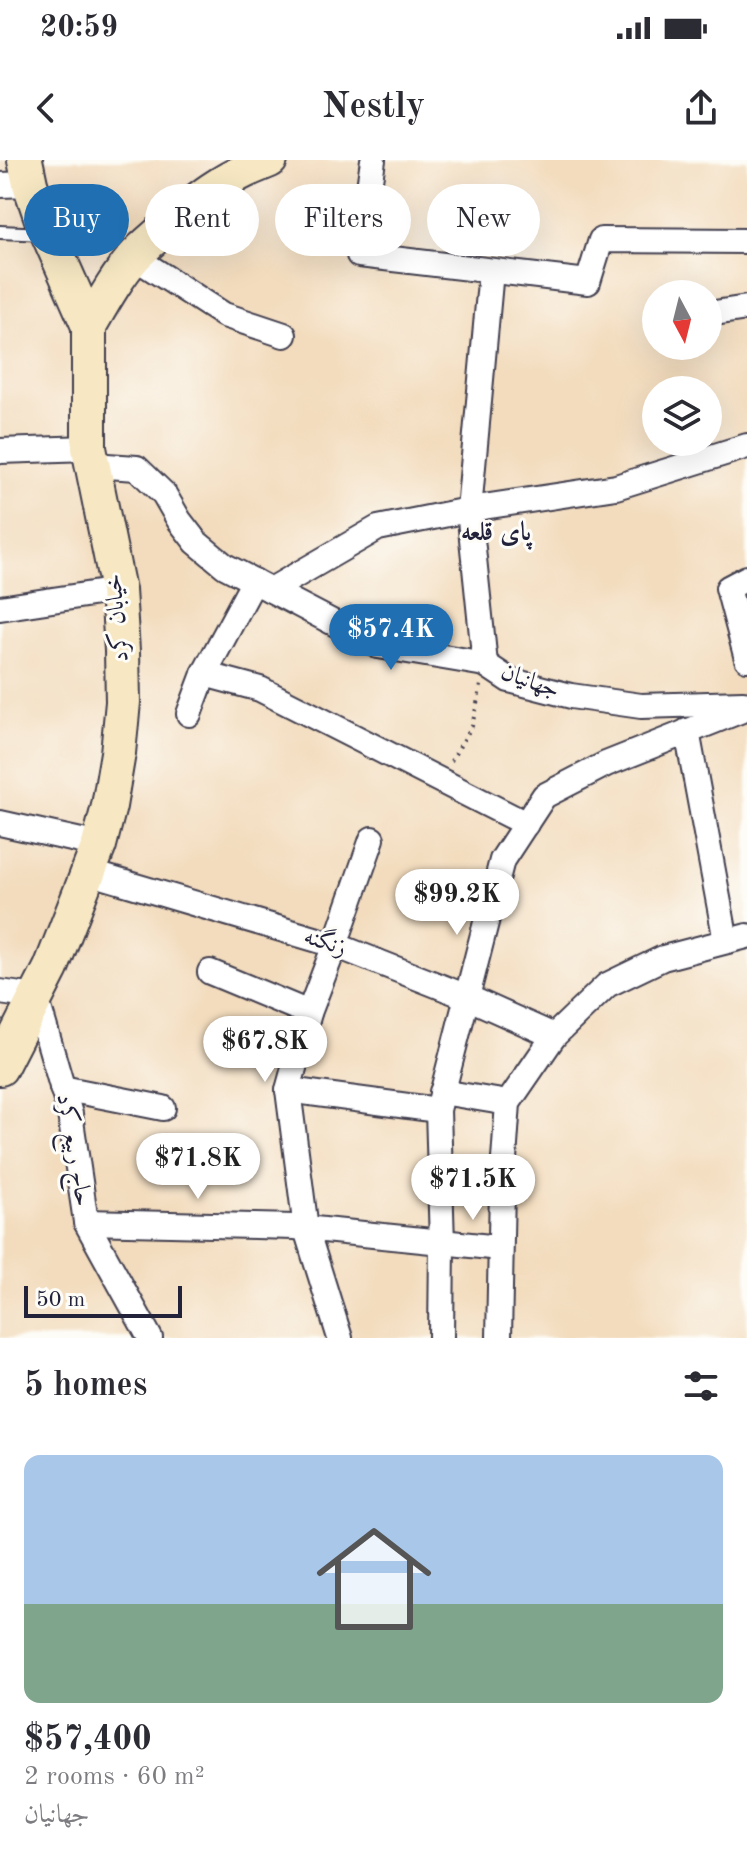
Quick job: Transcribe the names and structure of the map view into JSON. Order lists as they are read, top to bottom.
{
  "streets": {
    "street": [
      "خیابان کرد",
      "جهانیان",
      "زنگنه",
      "حاج ربیع کرد"
    ]
  },
  "crossings": [
    ["خیابان کرد", "جهانیان"],
    ["خیابان کرد", "زنگنه"],
    ["خیابان کرد", "حاج ربیع کرد"]
  ],
  "districts": ["پای قلعه"],
  "scale_bar": "50 m",
  "north": "bottom",
  "page": {
    "status": "20:59",
    "header": "Nestly",
    "chip": [
      "Buy",
      "Rent",
      "Filters",
      "New"
    ],
    "price": [
      "$57.4K",
      "$99.2K",
      "$67.8K",
      "$71.8K",
      "$71.5K"
    ],
    "scale": "50 m",
    "heading": "5 homes",
    "list": [
      {
        "name": "$57,400",
        "note": "2 rooms · 60 m² · جهانیان"
      }
    ]
  }
}
